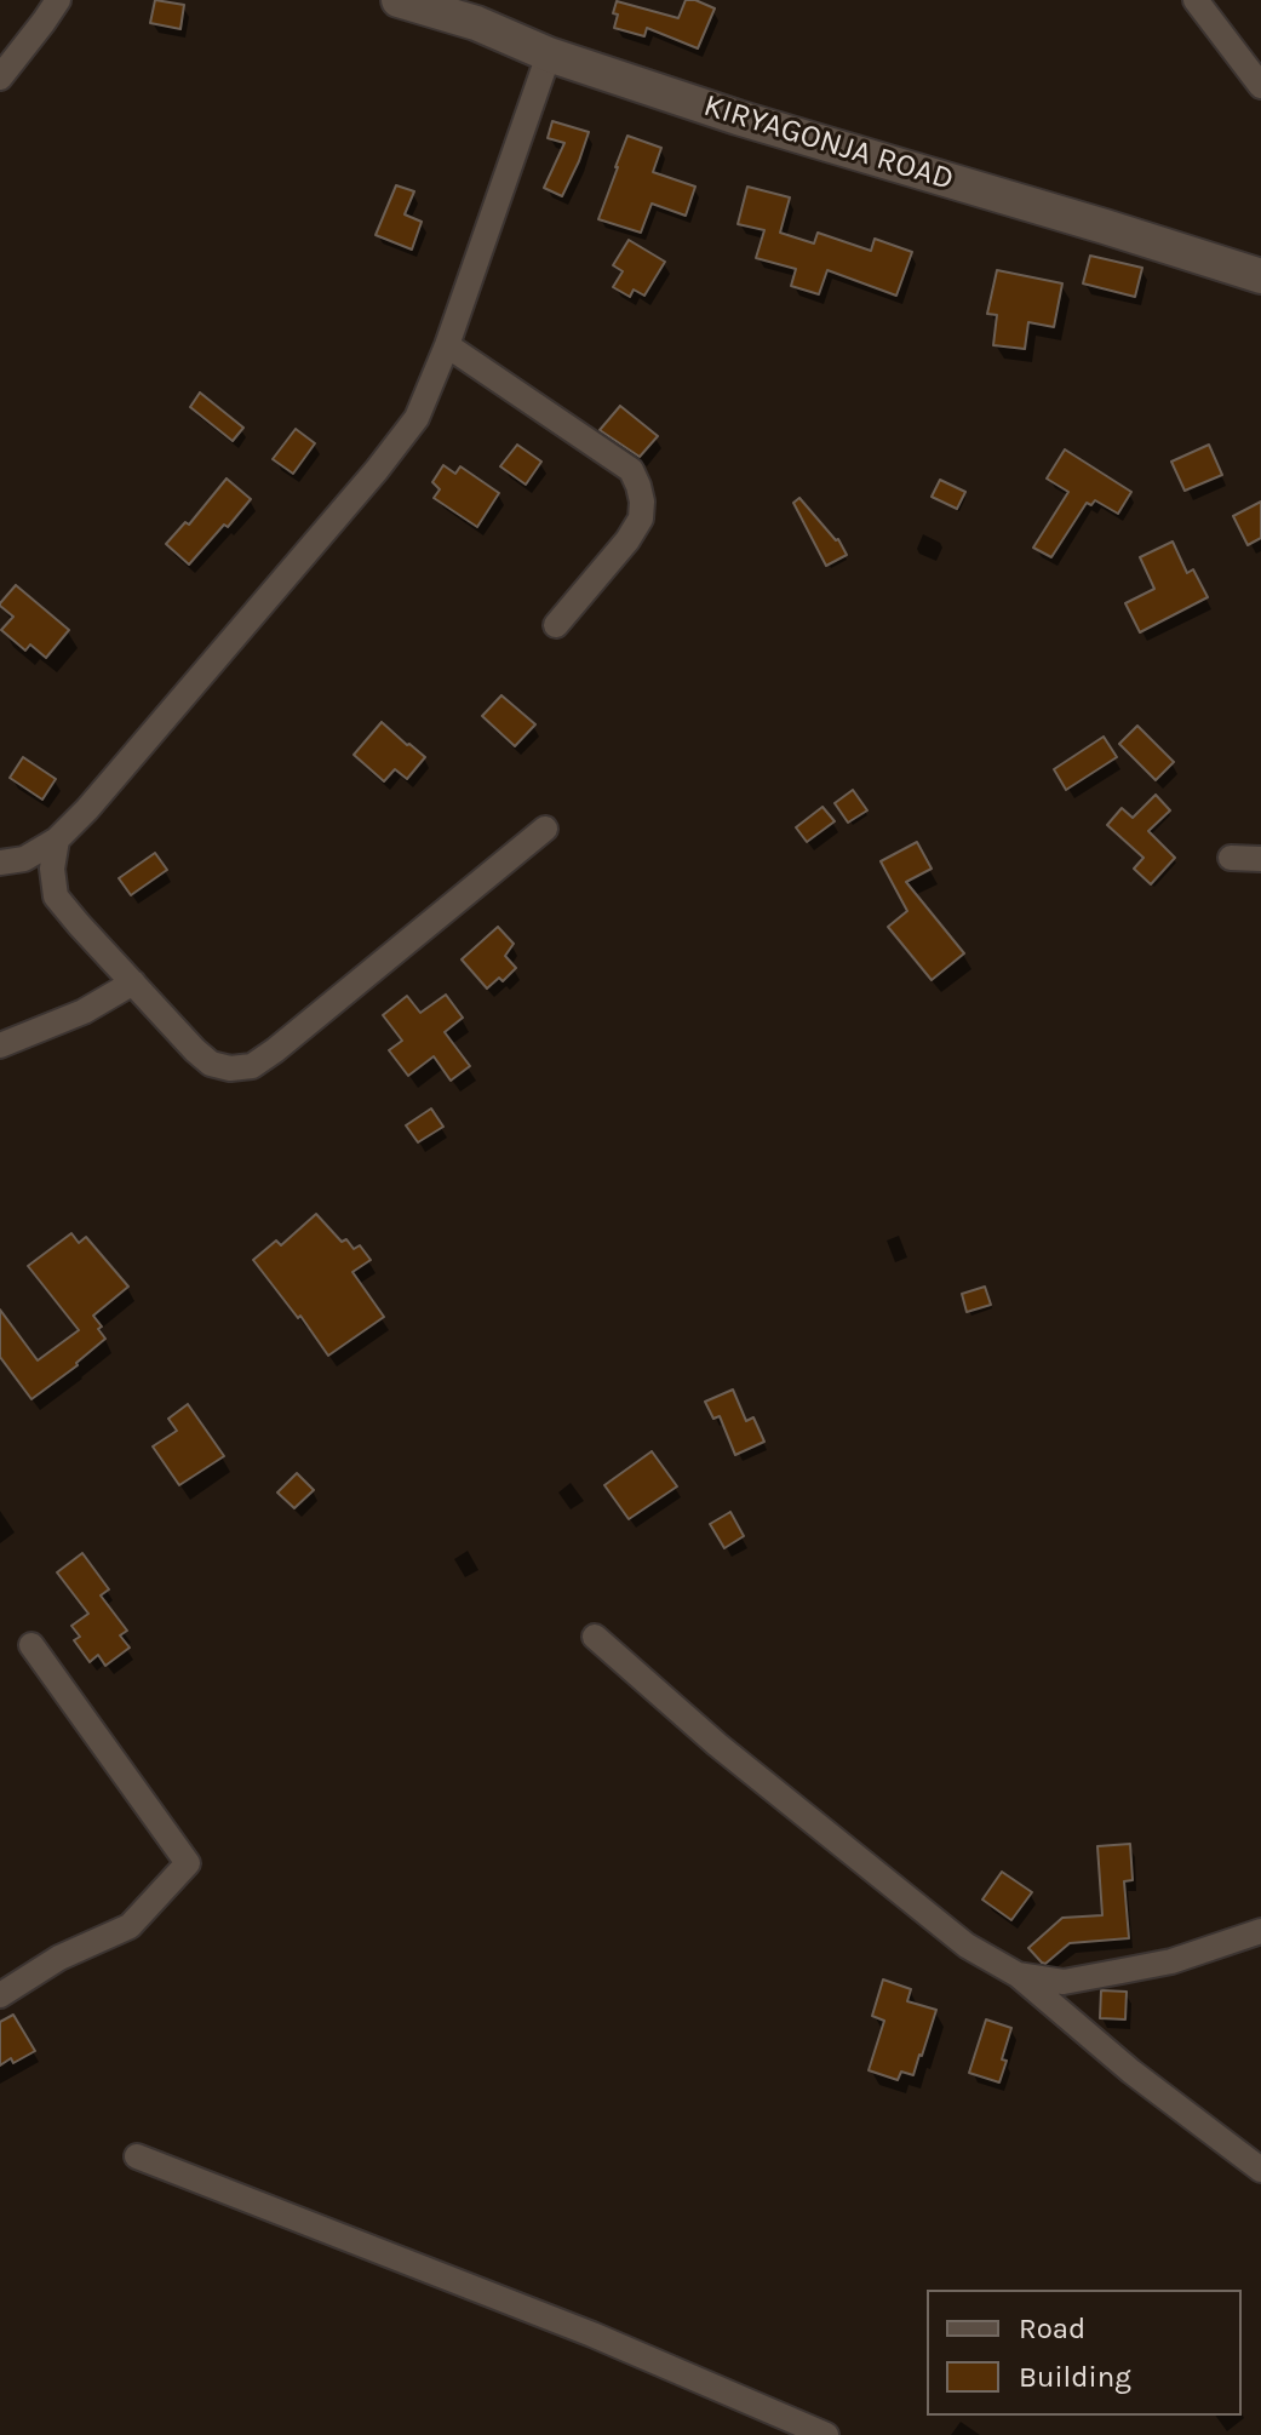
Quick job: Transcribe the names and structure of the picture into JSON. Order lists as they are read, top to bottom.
{
  "streets": {
    "street": ["KIRYAGONJA ROAD"]
  },
  "legend": ["Road", "Building"]
}
